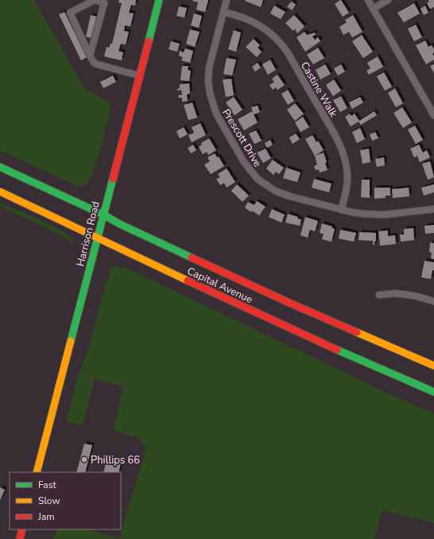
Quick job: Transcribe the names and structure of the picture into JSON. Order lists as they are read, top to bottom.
{
  "streets": {
    "main road": ["Harrison Road", "Capital Avenue"],
    "street": ["Castine Walk", "Prescott Drive"]
  },
  "crossings": [
    ["Castine Walk", "Prescott Drive"],
    ["Harrison Road", "Capital Avenue"]
  ],
  "places": ["Phillips 66"],
  "legend": ["Fast", "Slow", "Jam"]
}
